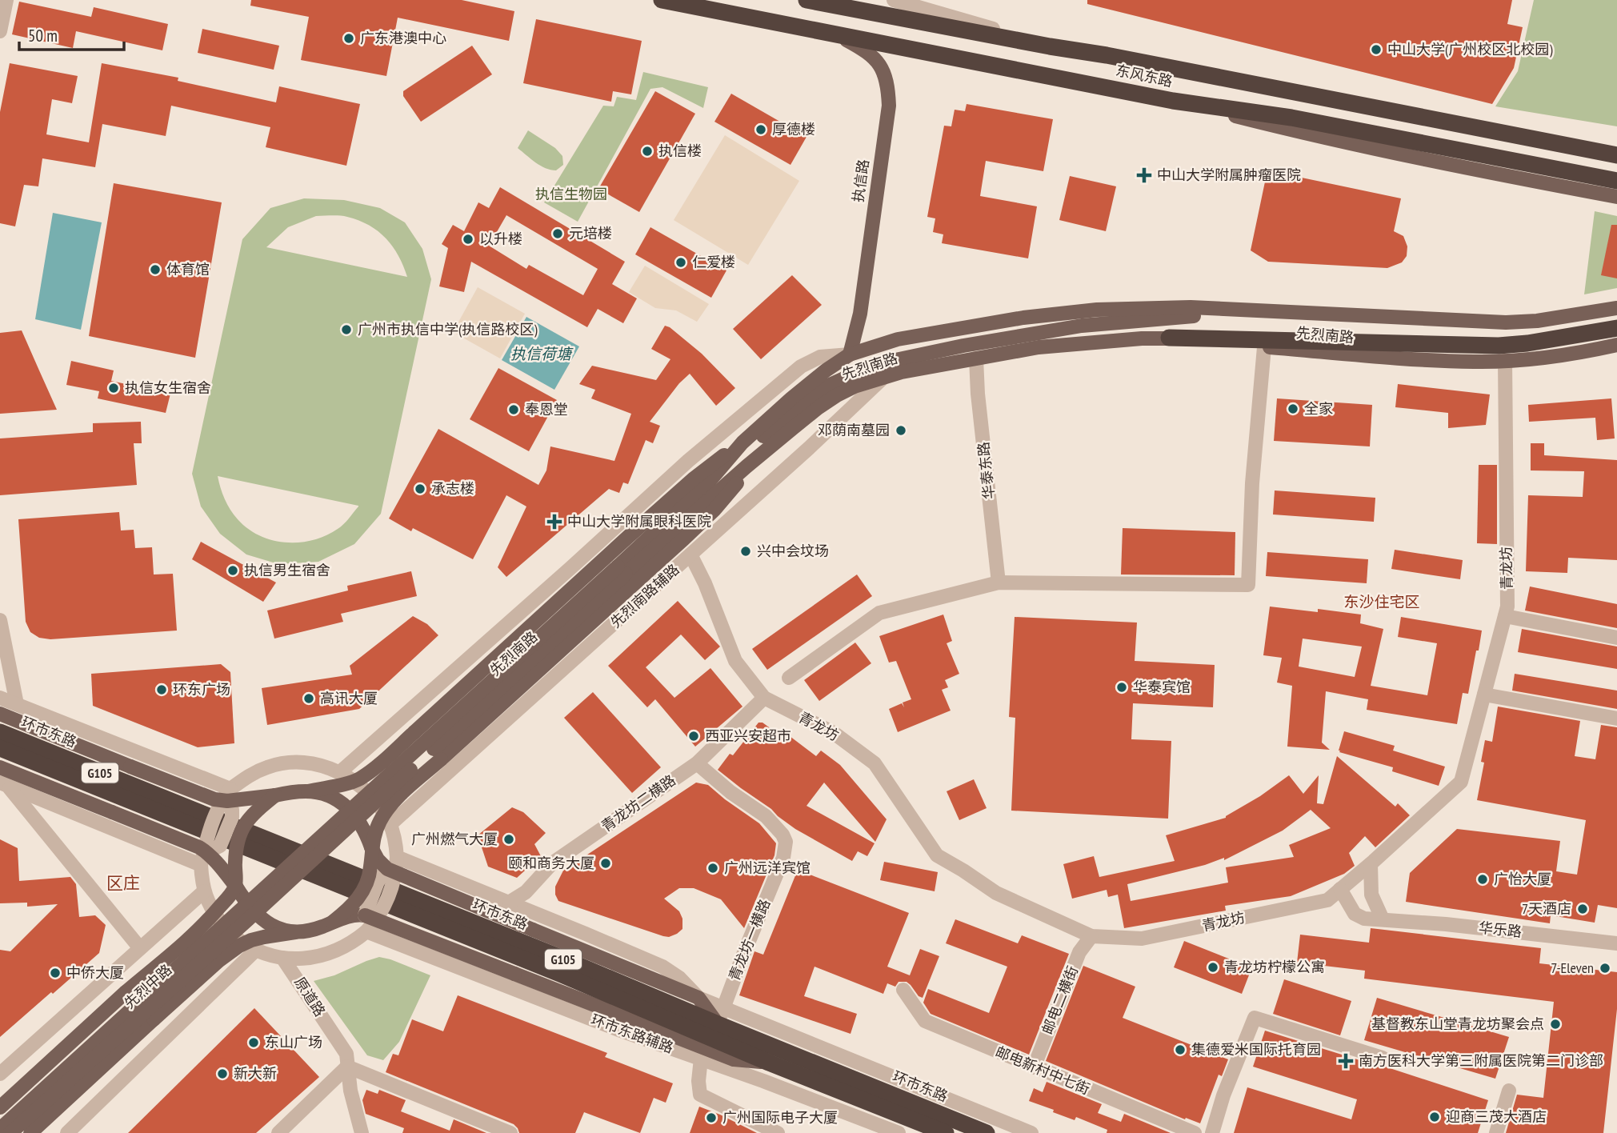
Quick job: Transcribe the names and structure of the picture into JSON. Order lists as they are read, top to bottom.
{
  "streets": {
    "highway": ["东风东路", "环市东路", "G105"],
    "main road": ["执信路", "先烈南路", "先烈中路"],
    "street": [
      "华泰东路",
      "青龙坊",
      "先烈南路辅路",
      "青龙坊二横路",
      "华乐路",
      "青龙坊一横路",
      "原道路",
      "邮电二横街",
      "环市东路辅路",
      "邮电新村中七街"
    ]
  },
  "crossings": [
    ["东风东路", "执信路"],
    ["执信路", "先烈南路"],
    ["先烈南路", "华泰东路"],
    ["先烈南路", "青龙坊"],
    ["先烈南路", "先烈南路辅路"],
    ["先烈南路", "先烈中路"],
    ["青龙坊", "先烈南路辅路"],
    ["青龙坊", "青龙坊二横路"],
    ["青龙坊", "华乐路"],
    ["青龙坊", "邮电二横街"],
    ["环市东路", "青龙坊一横路"],
    ["青龙坊二横路", "青龙坊一横路"],
    ["邮电二横街", "邮电新村中七街"]
  ],
  "districts": ["东沙住宅区", "区庄"],
  "water": ["执信荷塘"],
  "parks": ["执信生物园"],
  "places": {
    "other": [
      "广东港澳中心",
      "中山大学(广州校区北校园)",
      "厚德楼",
      "执信楼",
      "元培楼",
      "以升楼",
      "仁爱楼",
      "体育馆",
      "广州市执信中学(执信路校区)",
      "执信女生宿舍",
      "全家",
      "奉恩堂",
      "邓荫南墓园",
      "承志楼",
      "兴中会坟场",
      "执信男生宿舍",
      "华泰宾馆",
      "环东广场",
      "高讯大厦",
      "西亚兴安超市",
      "广州燃气大厦",
      "颐和商务大厦",
      "广州远洋宾馆",
      "广怡大厦",
      "7天酒店",
      "青龙坊柠檬公寓",
      "7-Eleven",
      "中侨大厦",
      "基督教东山堂青龙坊聚会点",
      "东山广场",
      "集德爱米国际托育园",
      "新大新",
      "迎商三茂大酒店",
      "广州国际电子大厦"
    ],
    "health": ["中山大学附属肿瘤医院", "中山大学附属眼科医院", "南方医科大学第三附属医院第二门诊部"]
  },
  "scale_bar": "50 m"
}
